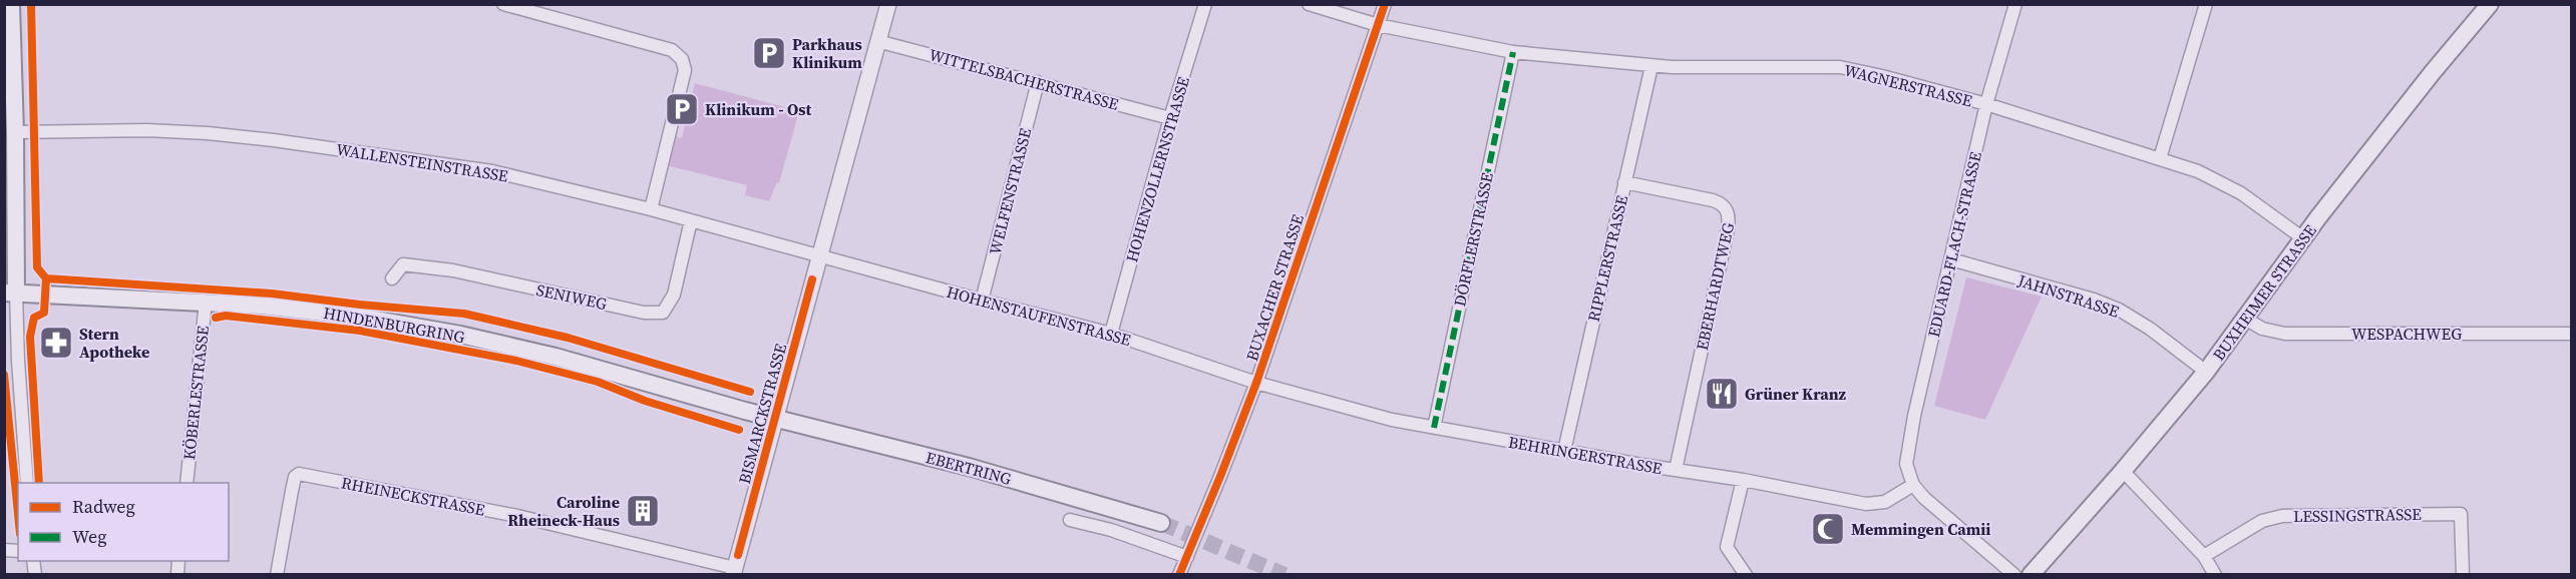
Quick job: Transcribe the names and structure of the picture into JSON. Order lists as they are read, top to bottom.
{
  "streets": {
    "main road": ["BUXHEIMER STRASSE", "HINDENBURGRING", "EBERTRING"],
    "street": [
      "WITTELSBACHERSTRASSE",
      "WAGNERSTRASSE",
      "WALLENSTEINSTRASSE",
      "HOHENZOLLERNSTRASSE",
      "WELFENSTRASSE",
      "DÖRFLERSTRASSE",
      "EDUARD-FLACH-STRASSE",
      "RIPPLERSTRASSE",
      "EBERHARDTWEG",
      "BUXACHER STRASSE",
      "JAHNSTRASSE",
      "SENIWEG",
      "HOHENSTAUFENSTRASSE",
      "WESPACHWEG",
      "KÖBERLESTRASSE",
      "BISMARCKSTRASSE",
      "BEHRINGERSTRASSE",
      "RHEINECKSTRASSE",
      "LESSINGSTRASSE"
    ]
  },
  "crossings": [
    ["WITTELSBACHERSTRASSE", "HOHENZOLLERNSTRASSE"],
    ["WITTELSBACHERSTRASSE", "WELFENSTRASSE"],
    ["WITTELSBACHERSTRASSE", "BISMARCKSTRASSE"],
    ["WAGNERSTRASSE", "DÖRFLERSTRASSE"],
    ["WAGNERSTRASSE", "EDUARD-FLACH-STRASSE"],
    ["WAGNERSTRASSE", "RIPPLERSTRASSE"],
    ["WAGNERSTRASSE", "BUXACHER STRASSE"],
    ["WAGNERSTRASSE", "BUXHEIMER STRASSE"],
    ["WALLENSTEINSTRASSE", "SENIWEG"],
    ["WALLENSTEINSTRASSE", "HOHENSTAUFENSTRASSE"],
    ["WALLENSTEINSTRASSE", "BISMARCKSTRASSE"],
    ["HOHENZOLLERNSTRASSE", "HOHENSTAUFENSTRASSE"],
    ["WELFENSTRASSE", "HOHENSTAUFENSTRASSE"],
    ["DÖRFLERSTRASSE", "BEHRINGERSTRASSE"],
    ["EDUARD-FLACH-STRASSE", "JAHNSTRASSE"],
    ["EDUARD-FLACH-STRASSE", "BEHRINGERSTRASSE"],
    ["RIPPLERSTRASSE", "EBERHARDTWEG"],
    ["RIPPLERSTRASSE", "BEHRINGERSTRASSE"],
    ["EBERHARDTWEG", "BEHRINGERSTRASSE"],
    ["BUXACHER STRASSE", "HOHENSTAUFENSTRASSE"],
    ["BUXACHER STRASSE", "BEHRINGERSTRASSE"],
    ["BUXHEIMER STRASSE", "JAHNSTRASSE"],
    ["BUXHEIMER STRASSE", "WESPACHWEG"],
    ["HOHENSTAUFENSTRASSE", "BISMARCKSTRASSE"],
    ["HOHENSTAUFENSTRASSE", "BEHRINGERSTRASSE"],
    ["HINDENBURGRING", "KÖBERLESTRASSE"],
    ["HINDENBURGRING", "BISMARCKSTRASSE"],
    ["HINDENBURGRING", "EBERTRING"],
    ["BISMARCKSTRASSE", "EBERTRING"],
    ["BISMARCKSTRASSE", "RHEINECKSTRASSE"]
  ],
  "places": {
    "parking": ["Parkhaus Klinikum", "Klinikum - Ost"],
    "pharmacy": ["Stern Apotheke"],
    "restaurant": ["Grüner Kranz"],
    "building": ["Caroline Rheineck-Haus"],
    "mosque": ["Memmingen Camii"]
  },
  "legend": ["Radweg", "Weg"]
}
